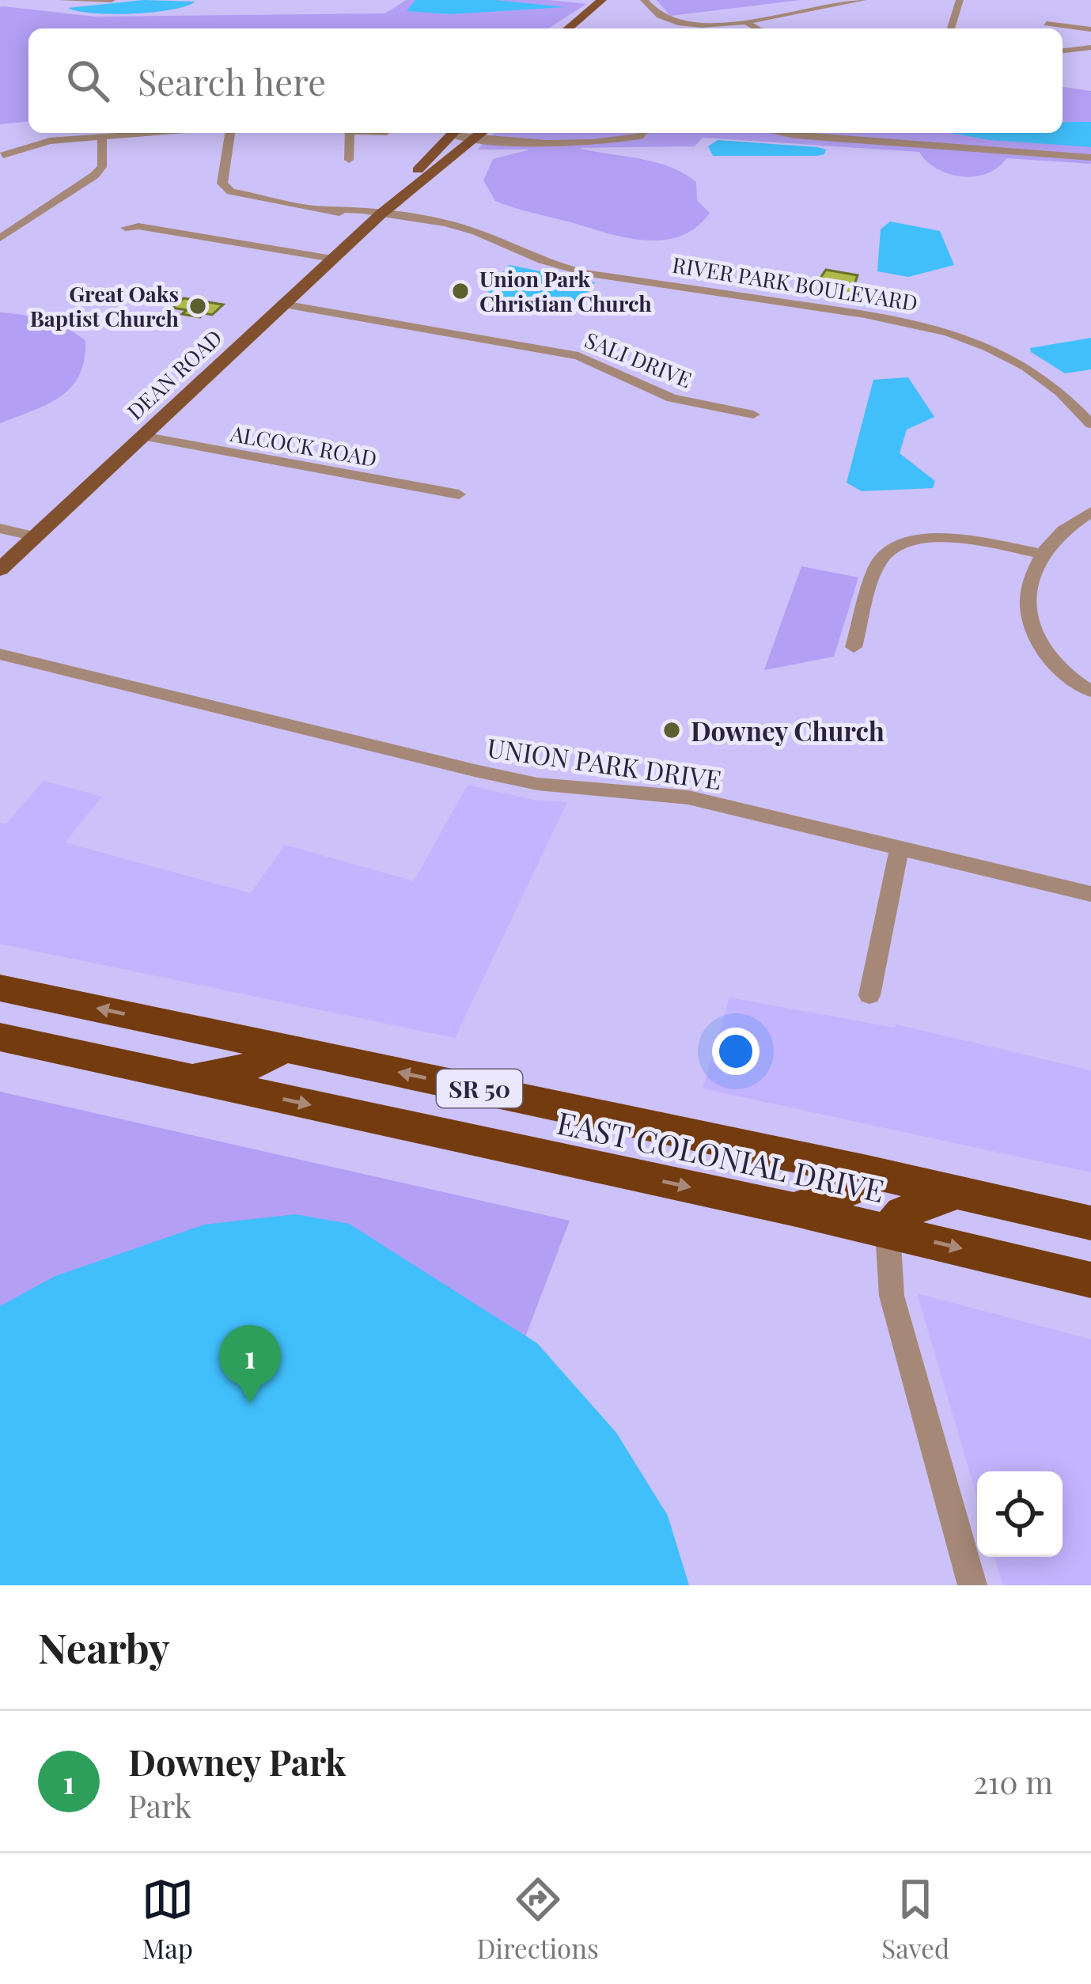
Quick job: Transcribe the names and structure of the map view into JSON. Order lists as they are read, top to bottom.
{
  "streets": {
    "highway": ["SR 50", "EAST COLONIAL DRIVE"],
    "main road": ["DEAN ROAD"],
    "street": [
      "RIVER PARK BOULEVARD",
      "SALI DRIVE",
      "ALCOCK ROAD",
      "UNION PARK DRIVE"
    ]
  },
  "crossings": [
    ["RIVER PARK BOULEVARD", "DEAN ROAD"],
    ["SALI DRIVE", "DEAN ROAD"],
    ["DEAN ROAD", "ALCOCK ROAD"]
  ],
  "places": ["Union Park Christian Church", "Great Oaks Baptist Church", "Downey Church"],
  "page": {
    "search": "Search here",
    "pins": "1",
    "heading": "Nearby",
    "list": [
      {
        "mark": "1",
        "name": "Downey Park",
        "note": "Park",
        "value": "210 m"
      }
    ],
    "nav": ["Map", "Directions", "Saved"]
  }
}
